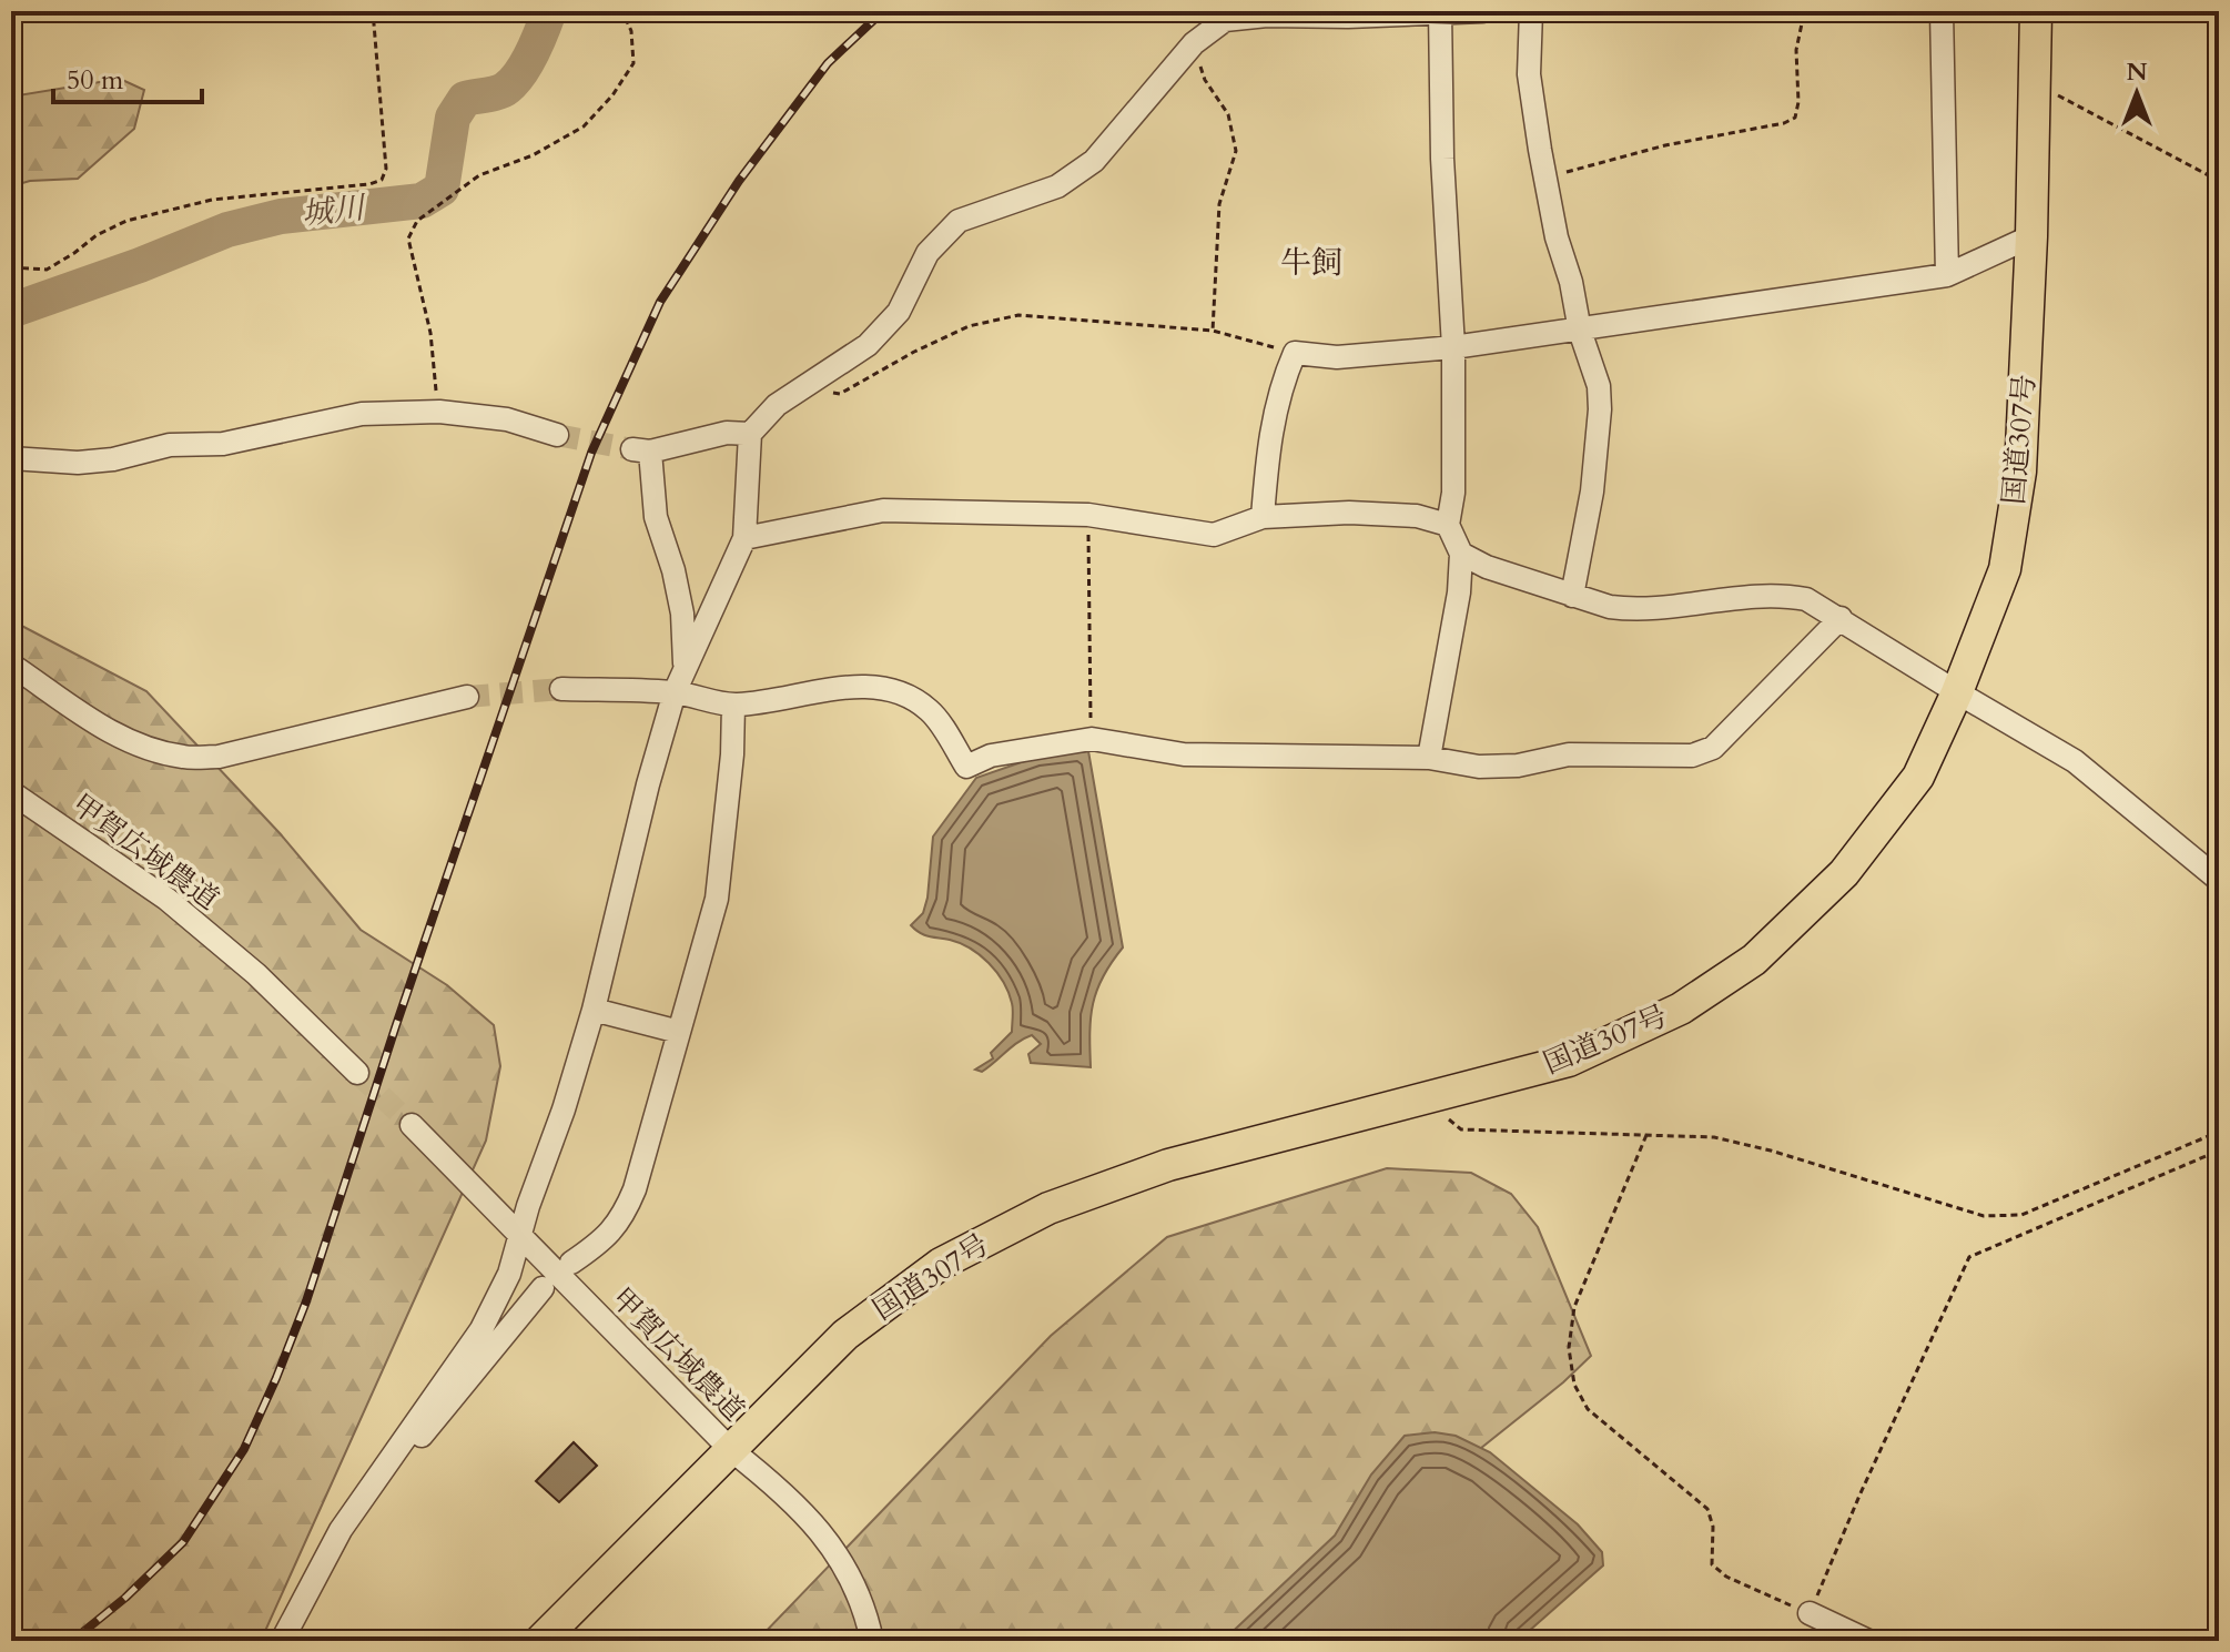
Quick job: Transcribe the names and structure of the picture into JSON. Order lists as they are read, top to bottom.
{
  "streets": {
    "highway": ["国道307号"],
    "street": ["甲賀広域農道"]
  },
  "crossings": [
    ["国道307号", "甲賀広域農道"]
  ],
  "districts": ["牛飼"],
  "water": ["城川"],
  "scale_bar": "50 m",
  "north": "top"
}
